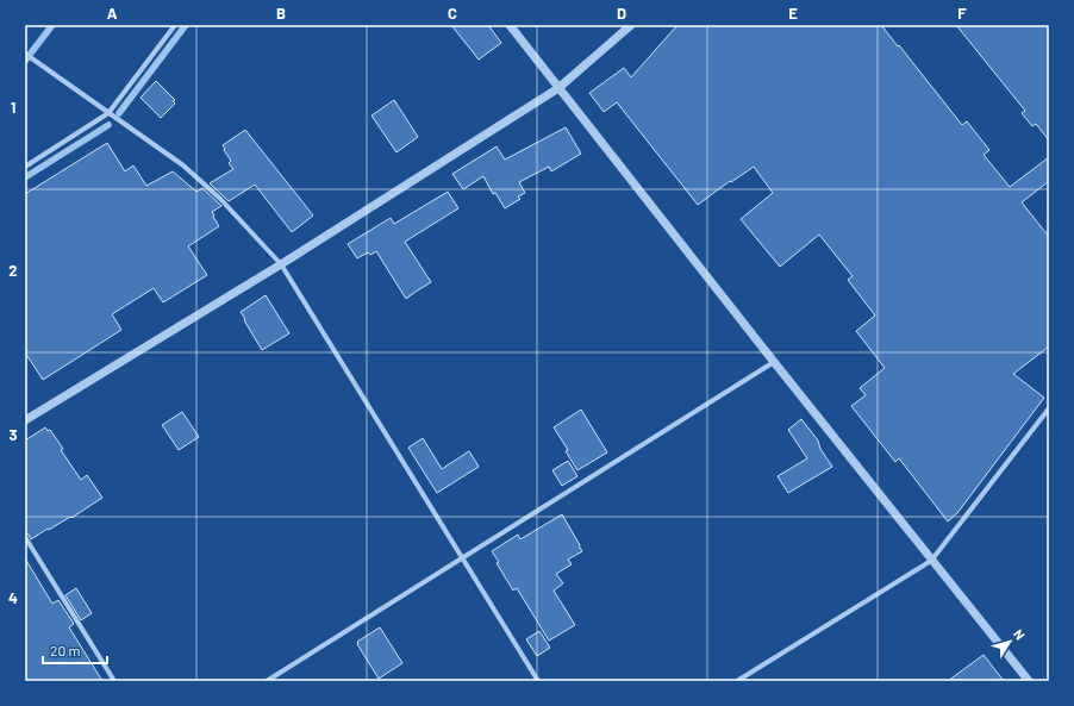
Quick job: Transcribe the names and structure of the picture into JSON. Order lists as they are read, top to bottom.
{
  "scale_bar": "20 m",
  "north": "top right",
  "grid": {
    "columns": [
      "A",
      "B",
      "C",
      "D",
      "E",
      "F"
    ],
    "rows": [
      "1",
      "2",
      "3",
      "4"
    ]
  }
}
